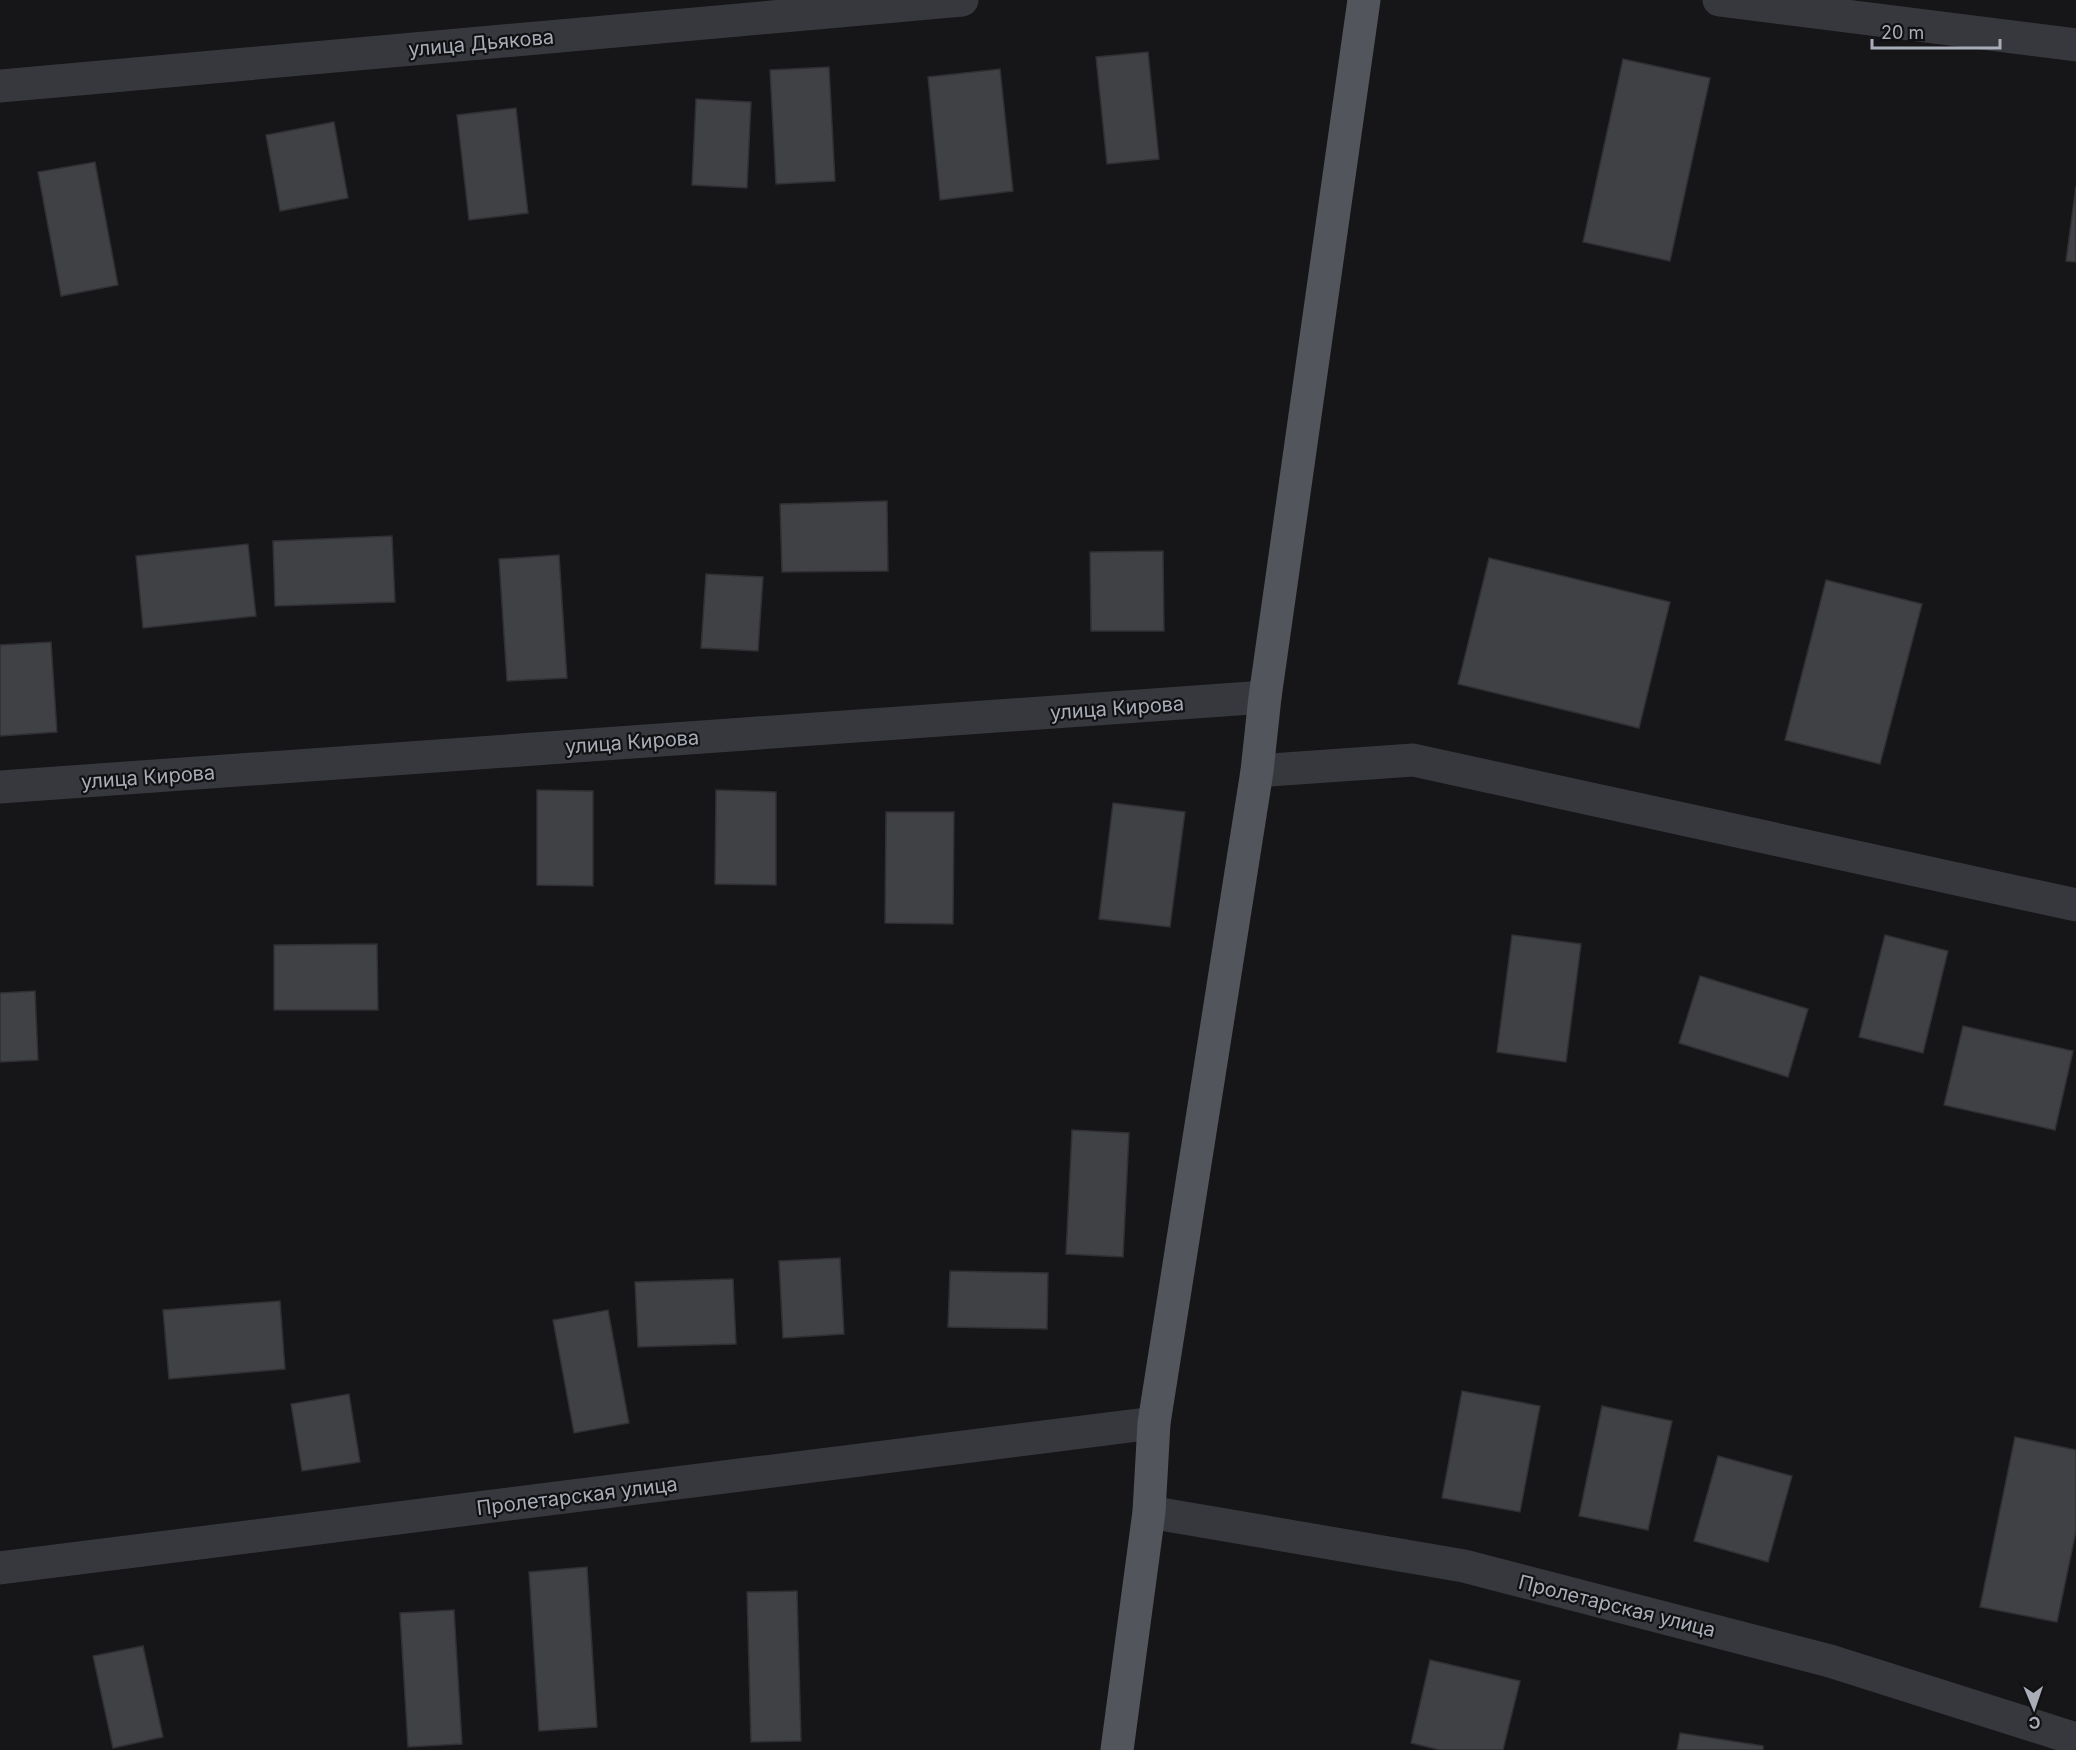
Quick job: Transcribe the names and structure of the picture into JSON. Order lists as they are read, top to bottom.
{
  "streets": {
    "street": ["улица Дьякова", "улица Кирова", "Пролетарская улица"]
  },
  "scale_bar": "20 m",
  "north": "bottom"
}
